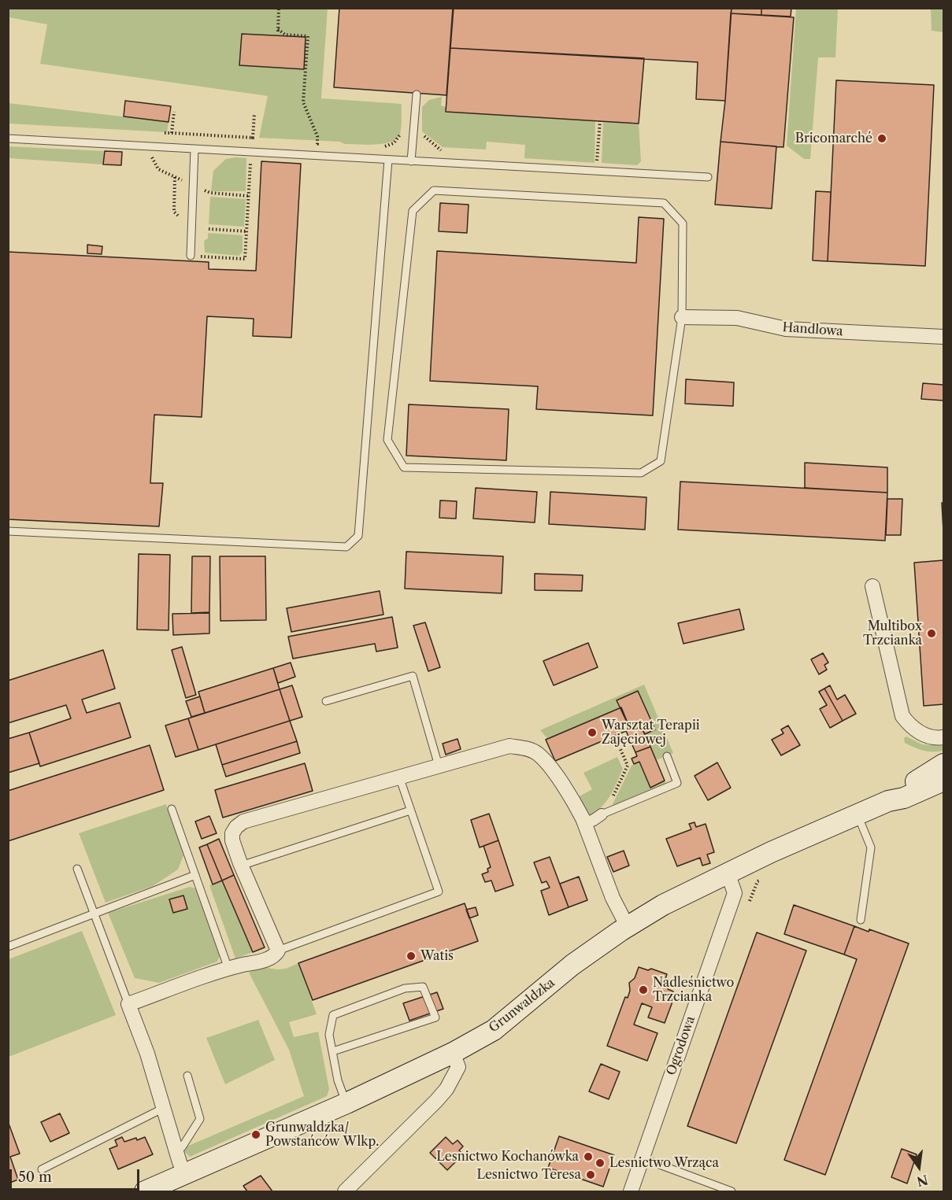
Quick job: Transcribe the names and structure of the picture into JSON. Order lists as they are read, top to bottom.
{
  "streets": {
    "main road": ["Grunwaldzka"],
    "street": ["Handlowa", "Ogrodowa"]
  },
  "crossings": [
    ["Grunwaldzka", "Ogrodowa"]
  ],
  "places": [
    "Bricomarché",
    "Multibox Trzcianka",
    "Warsztat Terapii Zajęciowej",
    "Watis",
    "Nadleśnictwo Trzcianka",
    "Grunwaldzka/ Powstańców Wlkp.",
    "Lesnictwo Kochanówka",
    "Lesnictwo Wrząca",
    "Lesnictwo Teresa"
  ],
  "scale_bar": "50 m",
  "north": "bottom"
}
